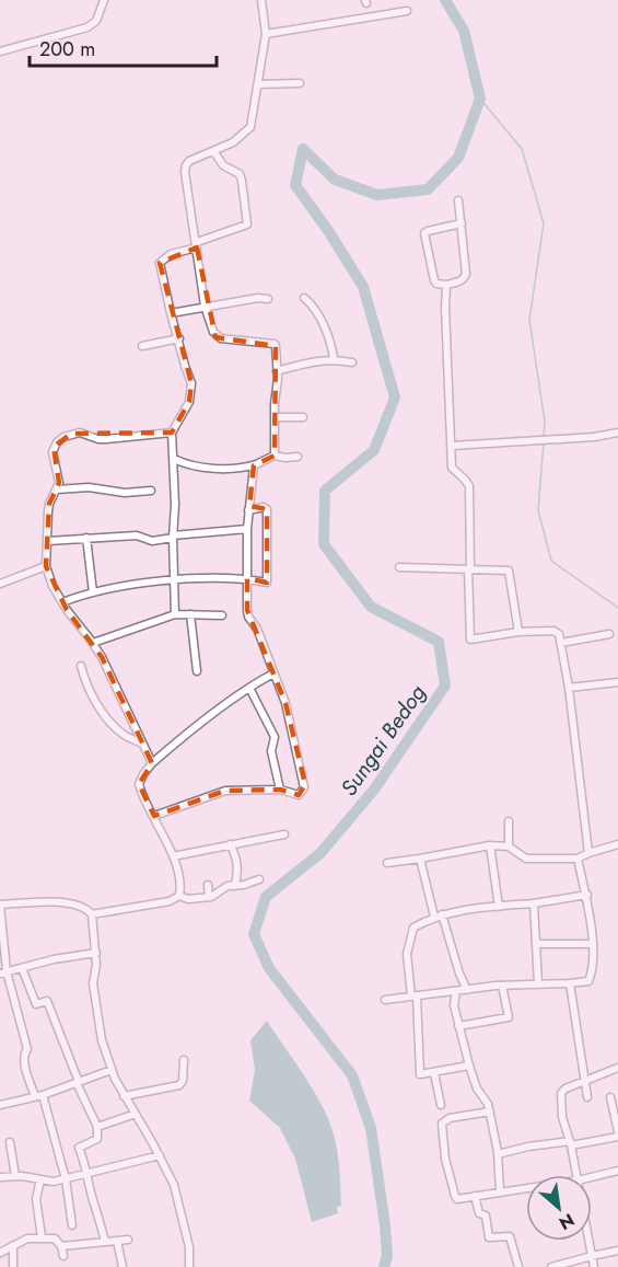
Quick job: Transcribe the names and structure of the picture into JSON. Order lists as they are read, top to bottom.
{
  "water": ["Sungai Bedog"],
  "scale_bar": "200 m",
  "north": "bottom right"
}
